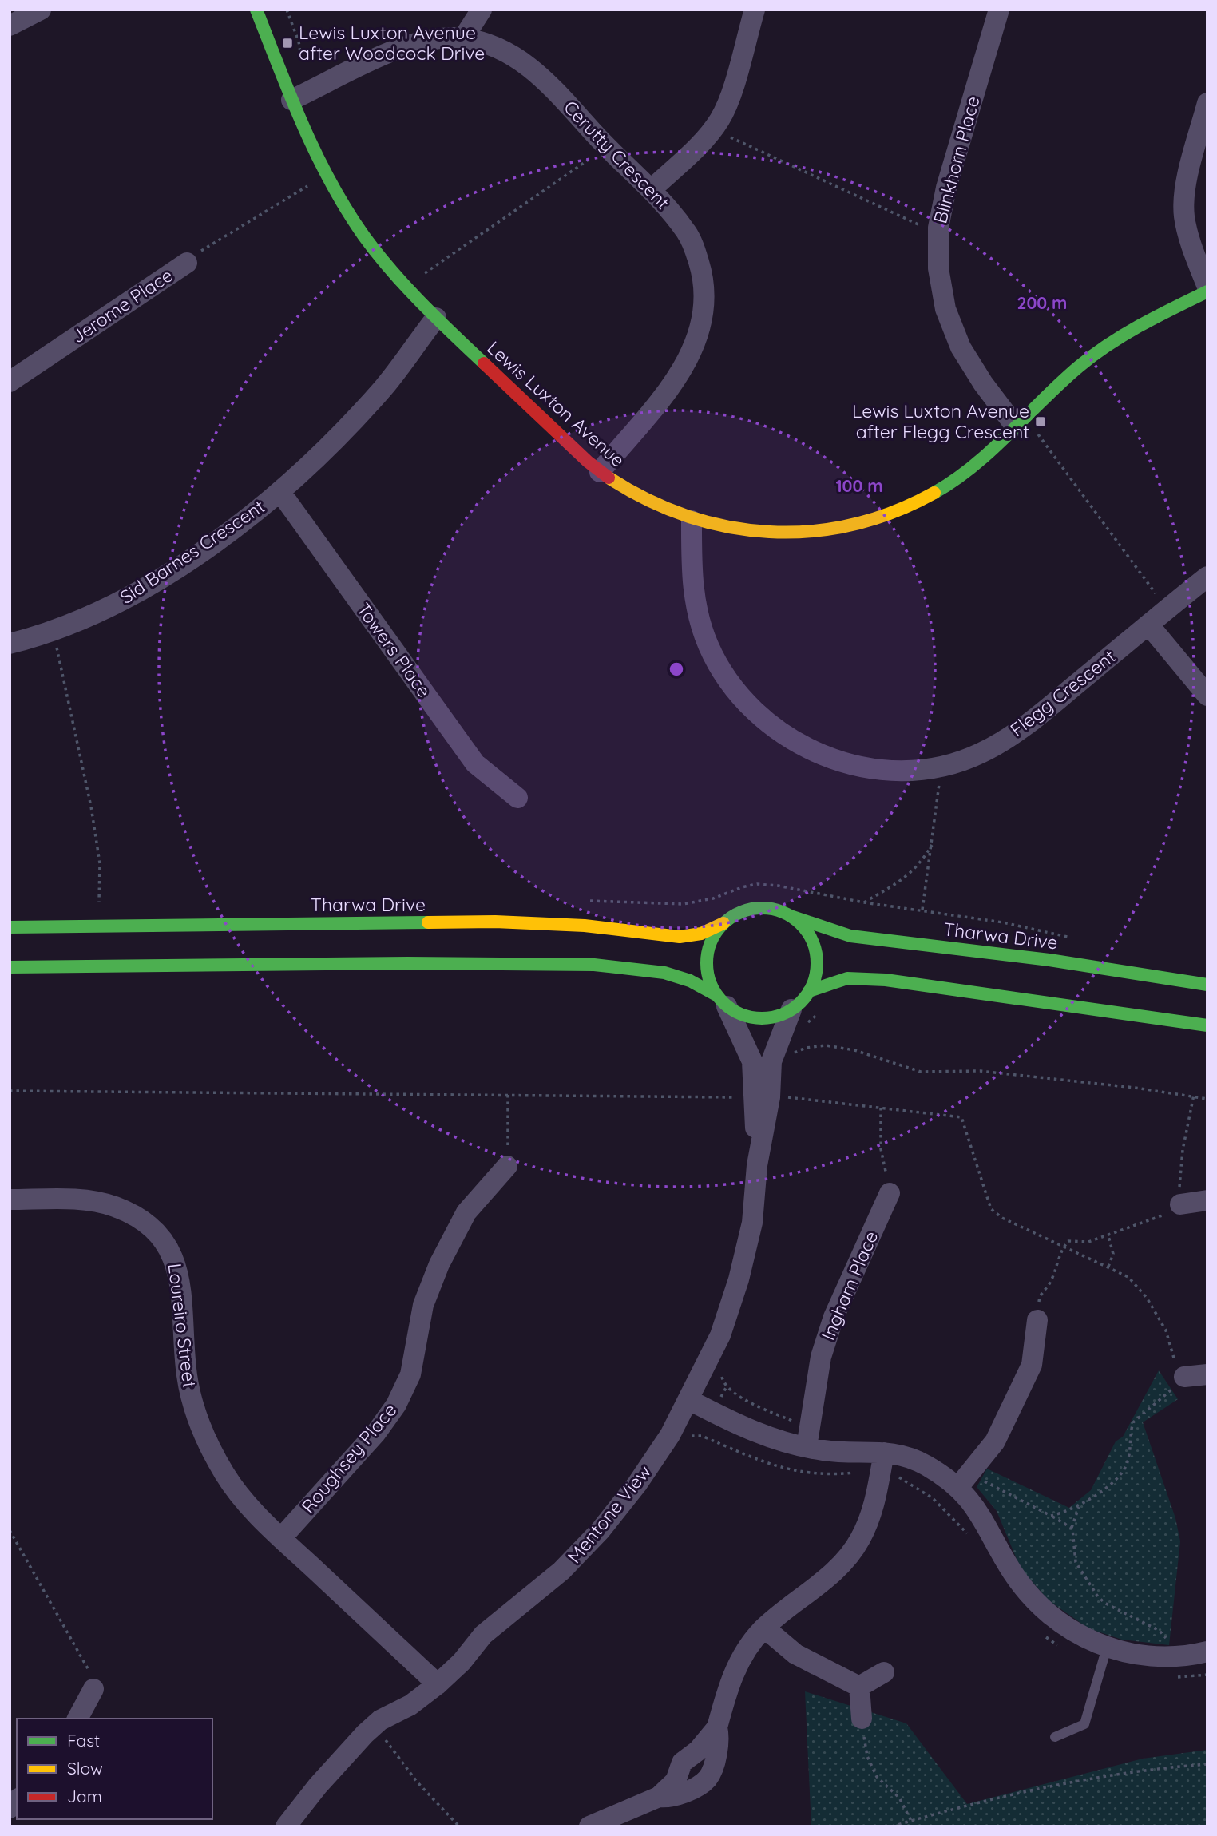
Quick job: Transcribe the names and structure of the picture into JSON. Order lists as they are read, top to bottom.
{
  "streets": {
    "main road": ["Lewis Luxton Avenue", "Tharwa Drive"],
    "street": [
      "Cerutty Crescent",
      "Blinkhorn Place",
      "Jerome Place",
      "Sid Barnes Crescent",
      "Towers Place",
      "Flegg Crescent",
      "Ingham Place",
      "Loureiro Street",
      "Roughsey Place",
      "Mentone View"
    ]
  },
  "crossings": [
    ["Cerutty Crescent", "Lewis Luxton Avenue"],
    ["Blinkhorn Place", "Lewis Luxton Avenue"],
    ["Lewis Luxton Avenue", "Sid Barnes Crescent"],
    ["Lewis Luxton Avenue", "Flegg Crescent"],
    ["Sid Barnes Crescent", "Towers Place"],
    ["Tharwa Drive", "Mentone View"],
    ["Loureiro Street", "Roughsey Place"],
    ["Loureiro Street", "Mentone View"]
  ],
  "places": {
    "transit": ["Lewis Luxton Avenue after Woodcock Drive", "Lewis Luxton Avenue after Flegg Crescent"]
  },
  "legend": ["Fast", "Slow", "Jam"],
  "rings": ["200 m", "100 m"]
}
